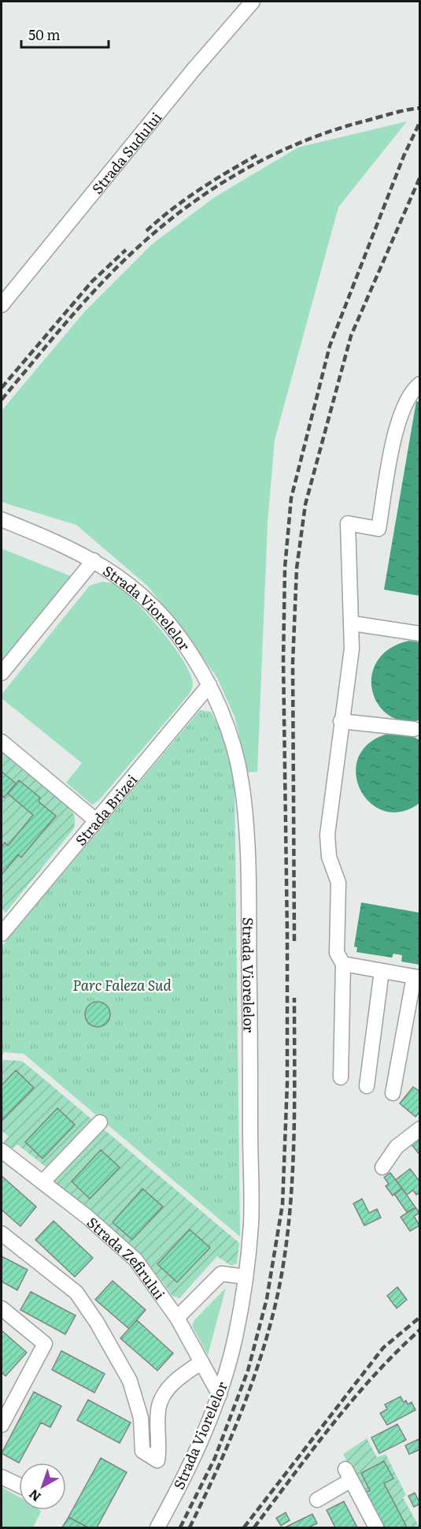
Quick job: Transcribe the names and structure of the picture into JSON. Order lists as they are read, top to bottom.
{
  "streets": {
    "street": [
      "Strada Sudului",
      "Strada Viorelelor",
      "Strada Brizei",
      "Strada Zefirului"
    ]
  },
  "crossings": [
    ["Strada Viorelelor", "Strada Brizei"],
    ["Strada Viorelelor", "Strada Zefirului"]
  ],
  "parks": ["Parc Faleza Sud"],
  "scale_bar": "50 m",
  "north": "bottom left"
}
